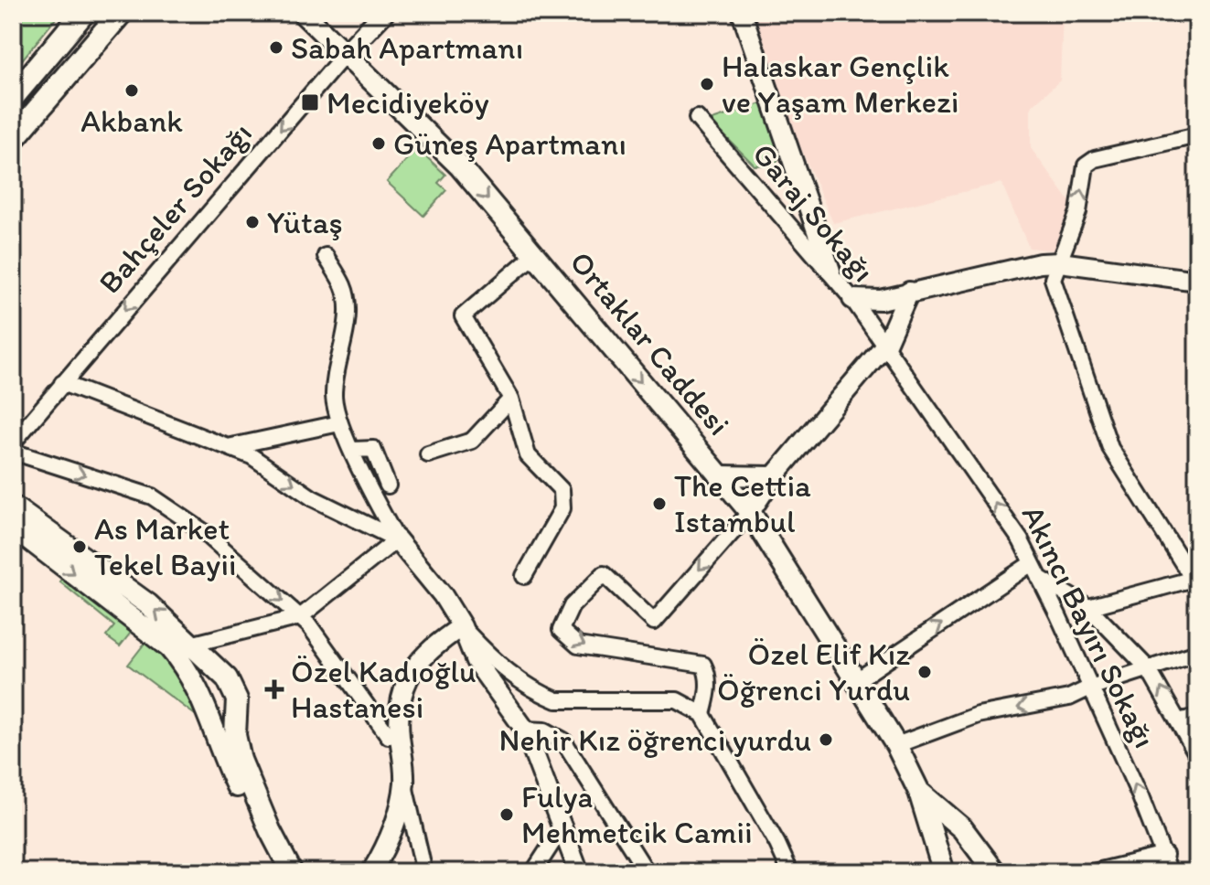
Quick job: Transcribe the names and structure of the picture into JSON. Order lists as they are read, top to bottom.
{
  "streets": {
    "main road": ["Ortaklar Caddesi"],
    "street": ["Bahçeler Sokağı", "Garaj Sokağı", "Akıncı Bayırı Sokağı"]
  },
  "crossings": [
    ["Bahçeler Sokağı", "Ortaklar Caddesi"],
    ["Garaj Sokağı", "Akıncı Bayırı Sokağı"]
  ],
  "one_way": ["Bahçeler Sokağı", "Ortaklar Caddesi"],
  "places": {
    "other": [
      "Sabah Apartmanı",
      "Halaskar Gençlik ve Yaşam Merkezi",
      "Akbank",
      "Güneş Apartmanı",
      "Yütaş",
      "The Cettia Istambul",
      "As Market Tekel Bayii",
      "Özel Elif Kız Öğrenci Yurdu",
      "Nehir Kız öğrenci yurdu",
      "Fulya Mehmetcik Camii"
    ],
    "transit": ["Mecidiyeköy"],
    "health": ["Özel Kadıoğlu Hastanesi"]
  }
}
